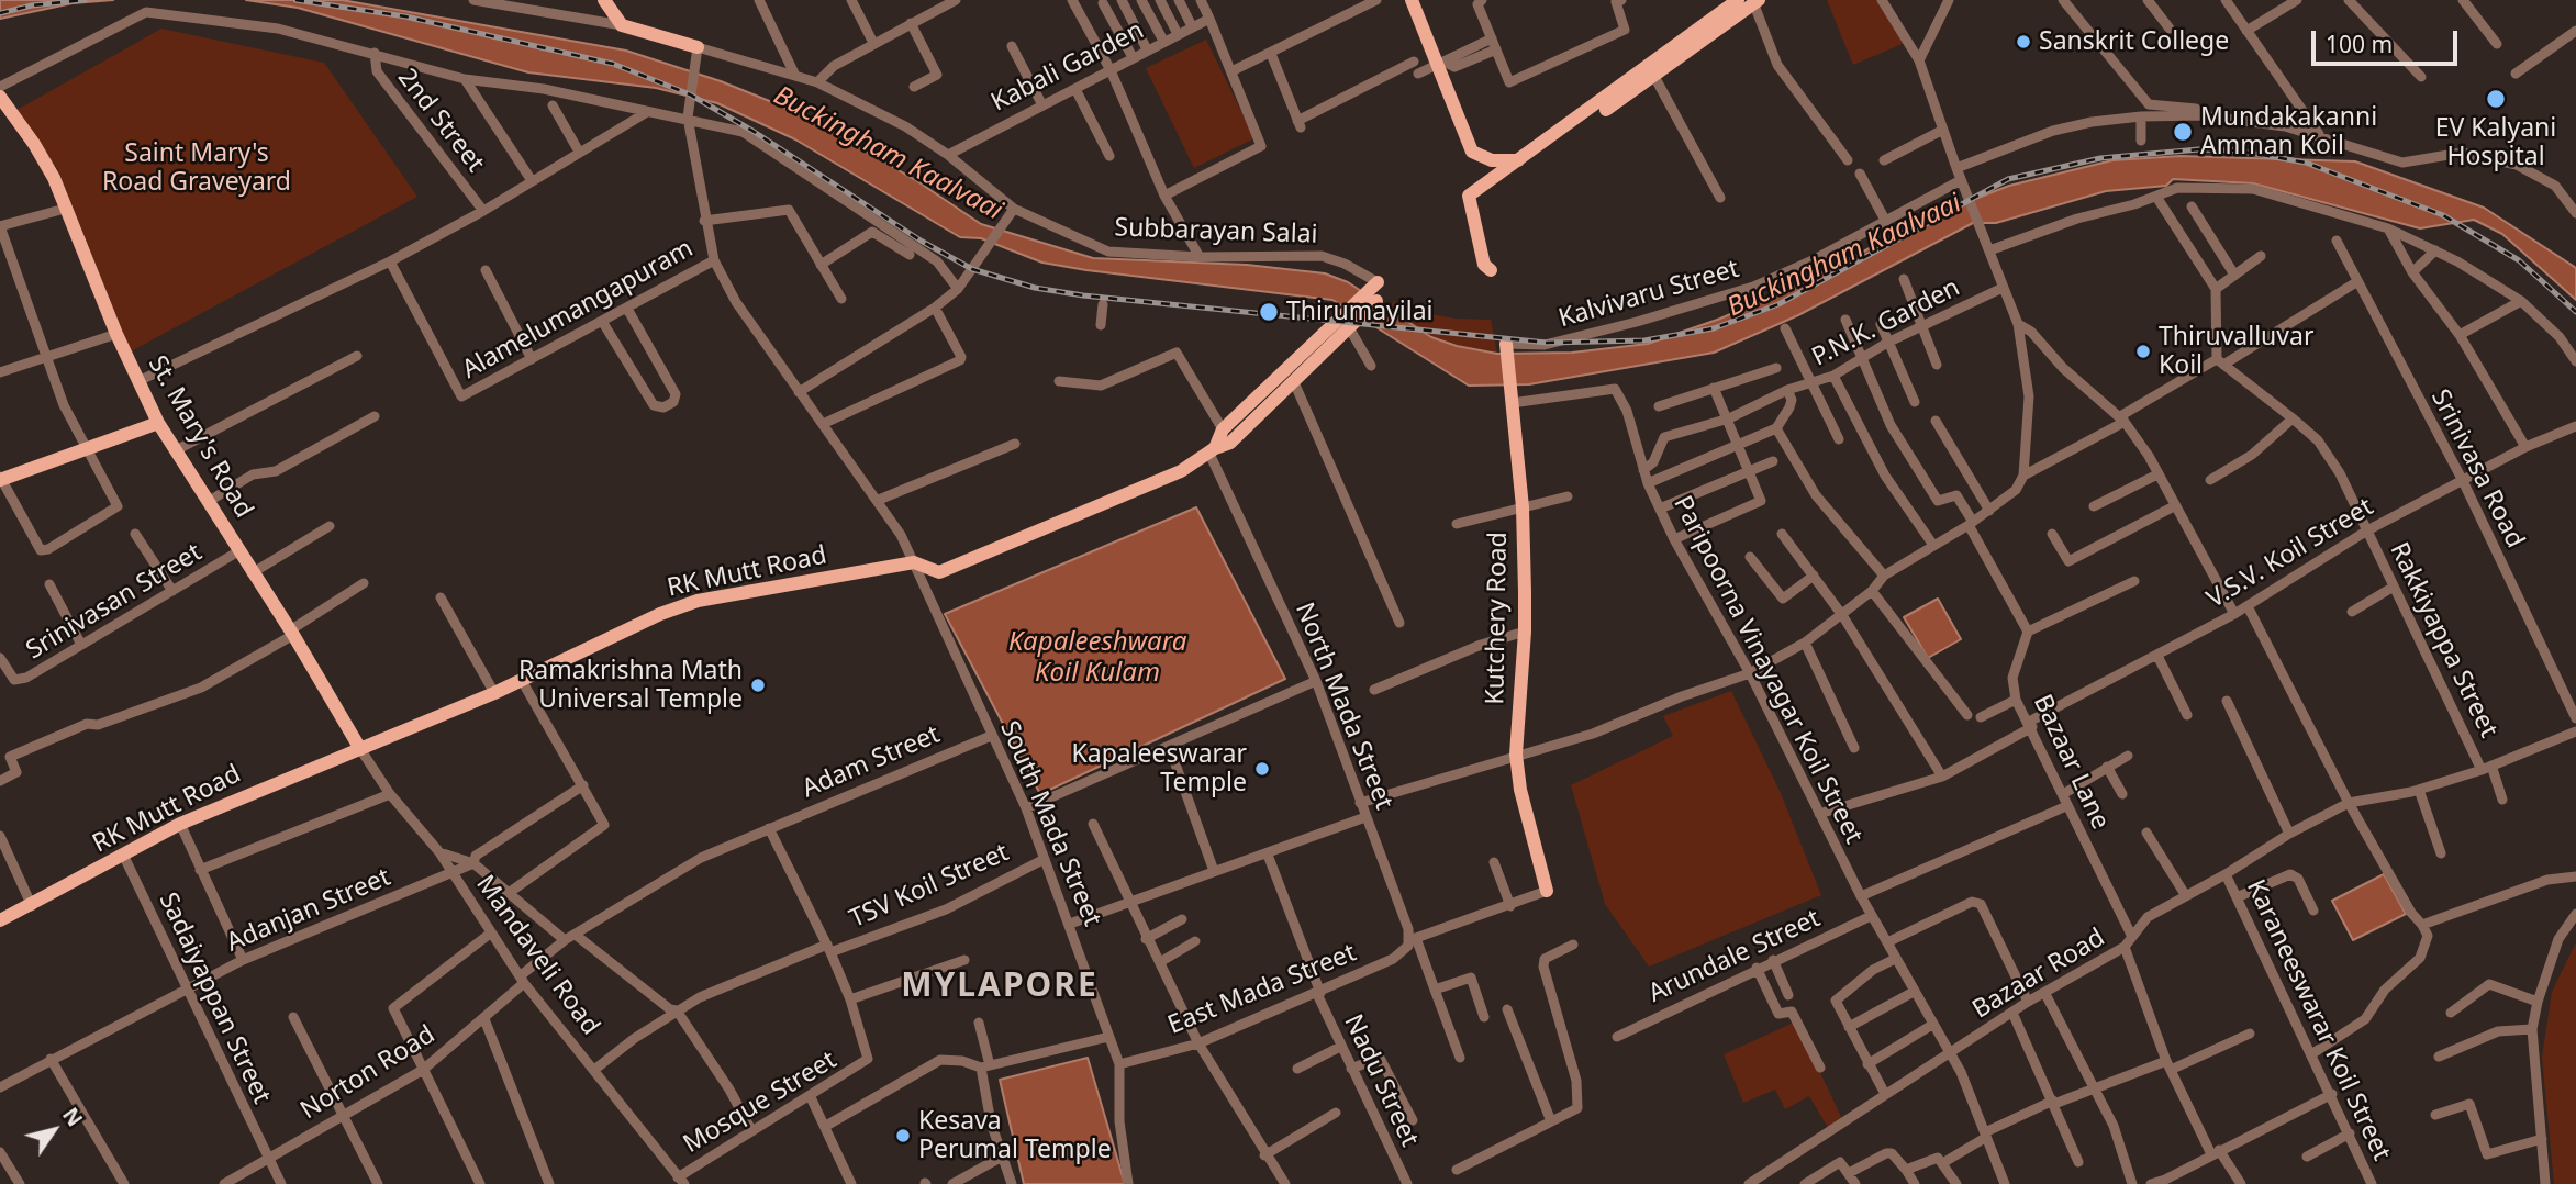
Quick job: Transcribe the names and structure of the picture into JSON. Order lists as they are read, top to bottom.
{
  "streets": {
    "main road": ["St. Mary's Road", "RK Mutt Road", "Kutchery Road"],
    "street": [
      "Kabali Garden",
      "2nd Street",
      "Subbarayan Salai",
      "Kalvivaru Street",
      "Alamelumangapuram",
      "P.N.K. Garden",
      "Srinivasa Road",
      "V.S.V. Koil Street",
      "Srinivasan Street",
      "Rakkiyappa Street",
      "Paripoorna Vinayagar Koil Street",
      "North Mada Street",
      "Adam Street",
      "Bazaar Lane",
      "South Mada Street",
      "TSV Koil Street",
      "Adanjan Street",
      "Mandaveli Road",
      "Arundale Street",
      "Bazaar Road",
      "East Mada Street",
      "Sadaiyappan Street",
      "Karaneeswarar Koil Street",
      "Norton Road",
      "Nadu Street",
      "Mosque Street"
    ]
  },
  "crossings": [
    ["Kabali Garden", "Subbarayan Salai"],
    ["Subbarayan Salai", "South Mada Street"],
    ["Kalvivaru Street", "Kutchery Road"],
    ["Alamelumangapuram", "South Mada Street"],
    ["P.N.K. Garden", "Paripoorna Vinayagar Koil Street"],
    ["St. Mary's Road", "RK Mutt Road"],
    ["St. Mary's Road", "Srinivasan Street"],
    ["St. Mary's Road", "Mandaveli Road"],
    ["Srinivasa Road", "V.S.V. Koil Street"],
    ["V.S.V. Koil Street", "Rakkiyappa Street"],
    ["V.S.V. Koil Street", "Paripoorna Vinayagar Koil Street"],
    ["V.S.V. Koil Street", "Bazaar Lane"],
    ["RK Mutt Road", "North Mada Street"],
    ["RK Mutt Road", "South Mada Street"],
    ["RK Mutt Road", "Mandaveli Road"],
    ["RK Mutt Road", "Sadaiyappan Street"],
    ["Kutchery Road", "Paripoorna Vinayagar Koil Street"],
    ["Rakkiyappa Street", "Bazaar Road"],
    ["Paripoorna Vinayagar Koil Street", "Arundale Street"],
    ["Paripoorna Vinayagar Koil Street", "Bazaar Road"],
    ["North Mada Street", "East Mada Street"],
    ["Adam Street", "South Mada Street"],
    ["Adam Street", "Norton Road"],
    ["Bazaar Lane", "Bazaar Road"],
    ["South Mada Street", "TSV Koil Street"],
    ["South Mada Street", "East Mada Street"],
    ["TSV Koil Street", "Mandaveli Road"],
    ["Adanjan Street", "Mandaveli Road"],
    ["Adanjan Street", "Sadaiyappan Street"],
    ["Mandaveli Road", "Norton Road"],
    ["Mandaveli Road", "Mosque Street"],
    ["Bazaar Road", "Karaneeswarar Koil Street"],
    ["East Mada Street", "Nadu Street"],
    ["Sadaiyappan Street", "Norton Road"]
  ],
  "districts": ["MYLAPORE"],
  "water": ["Buckingham Kaalvaai", "Kapaleeshwara Koil Kulam"],
  "parks": ["Saint Mary's Road Graveyard"],
  "places": [
    "Sanskrit College",
    "EV Kalyani Hospital",
    "Mundakakanni Amman Koil",
    "Thirumayilai",
    "Thiruvalluvar Koil",
    "Ramakrishna Math Universal Temple",
    "Kapaleeswarar Temple",
    "Kesava Perumal Temple"
  ],
  "scale_bar": "100 m",
  "north": "top right"
}
